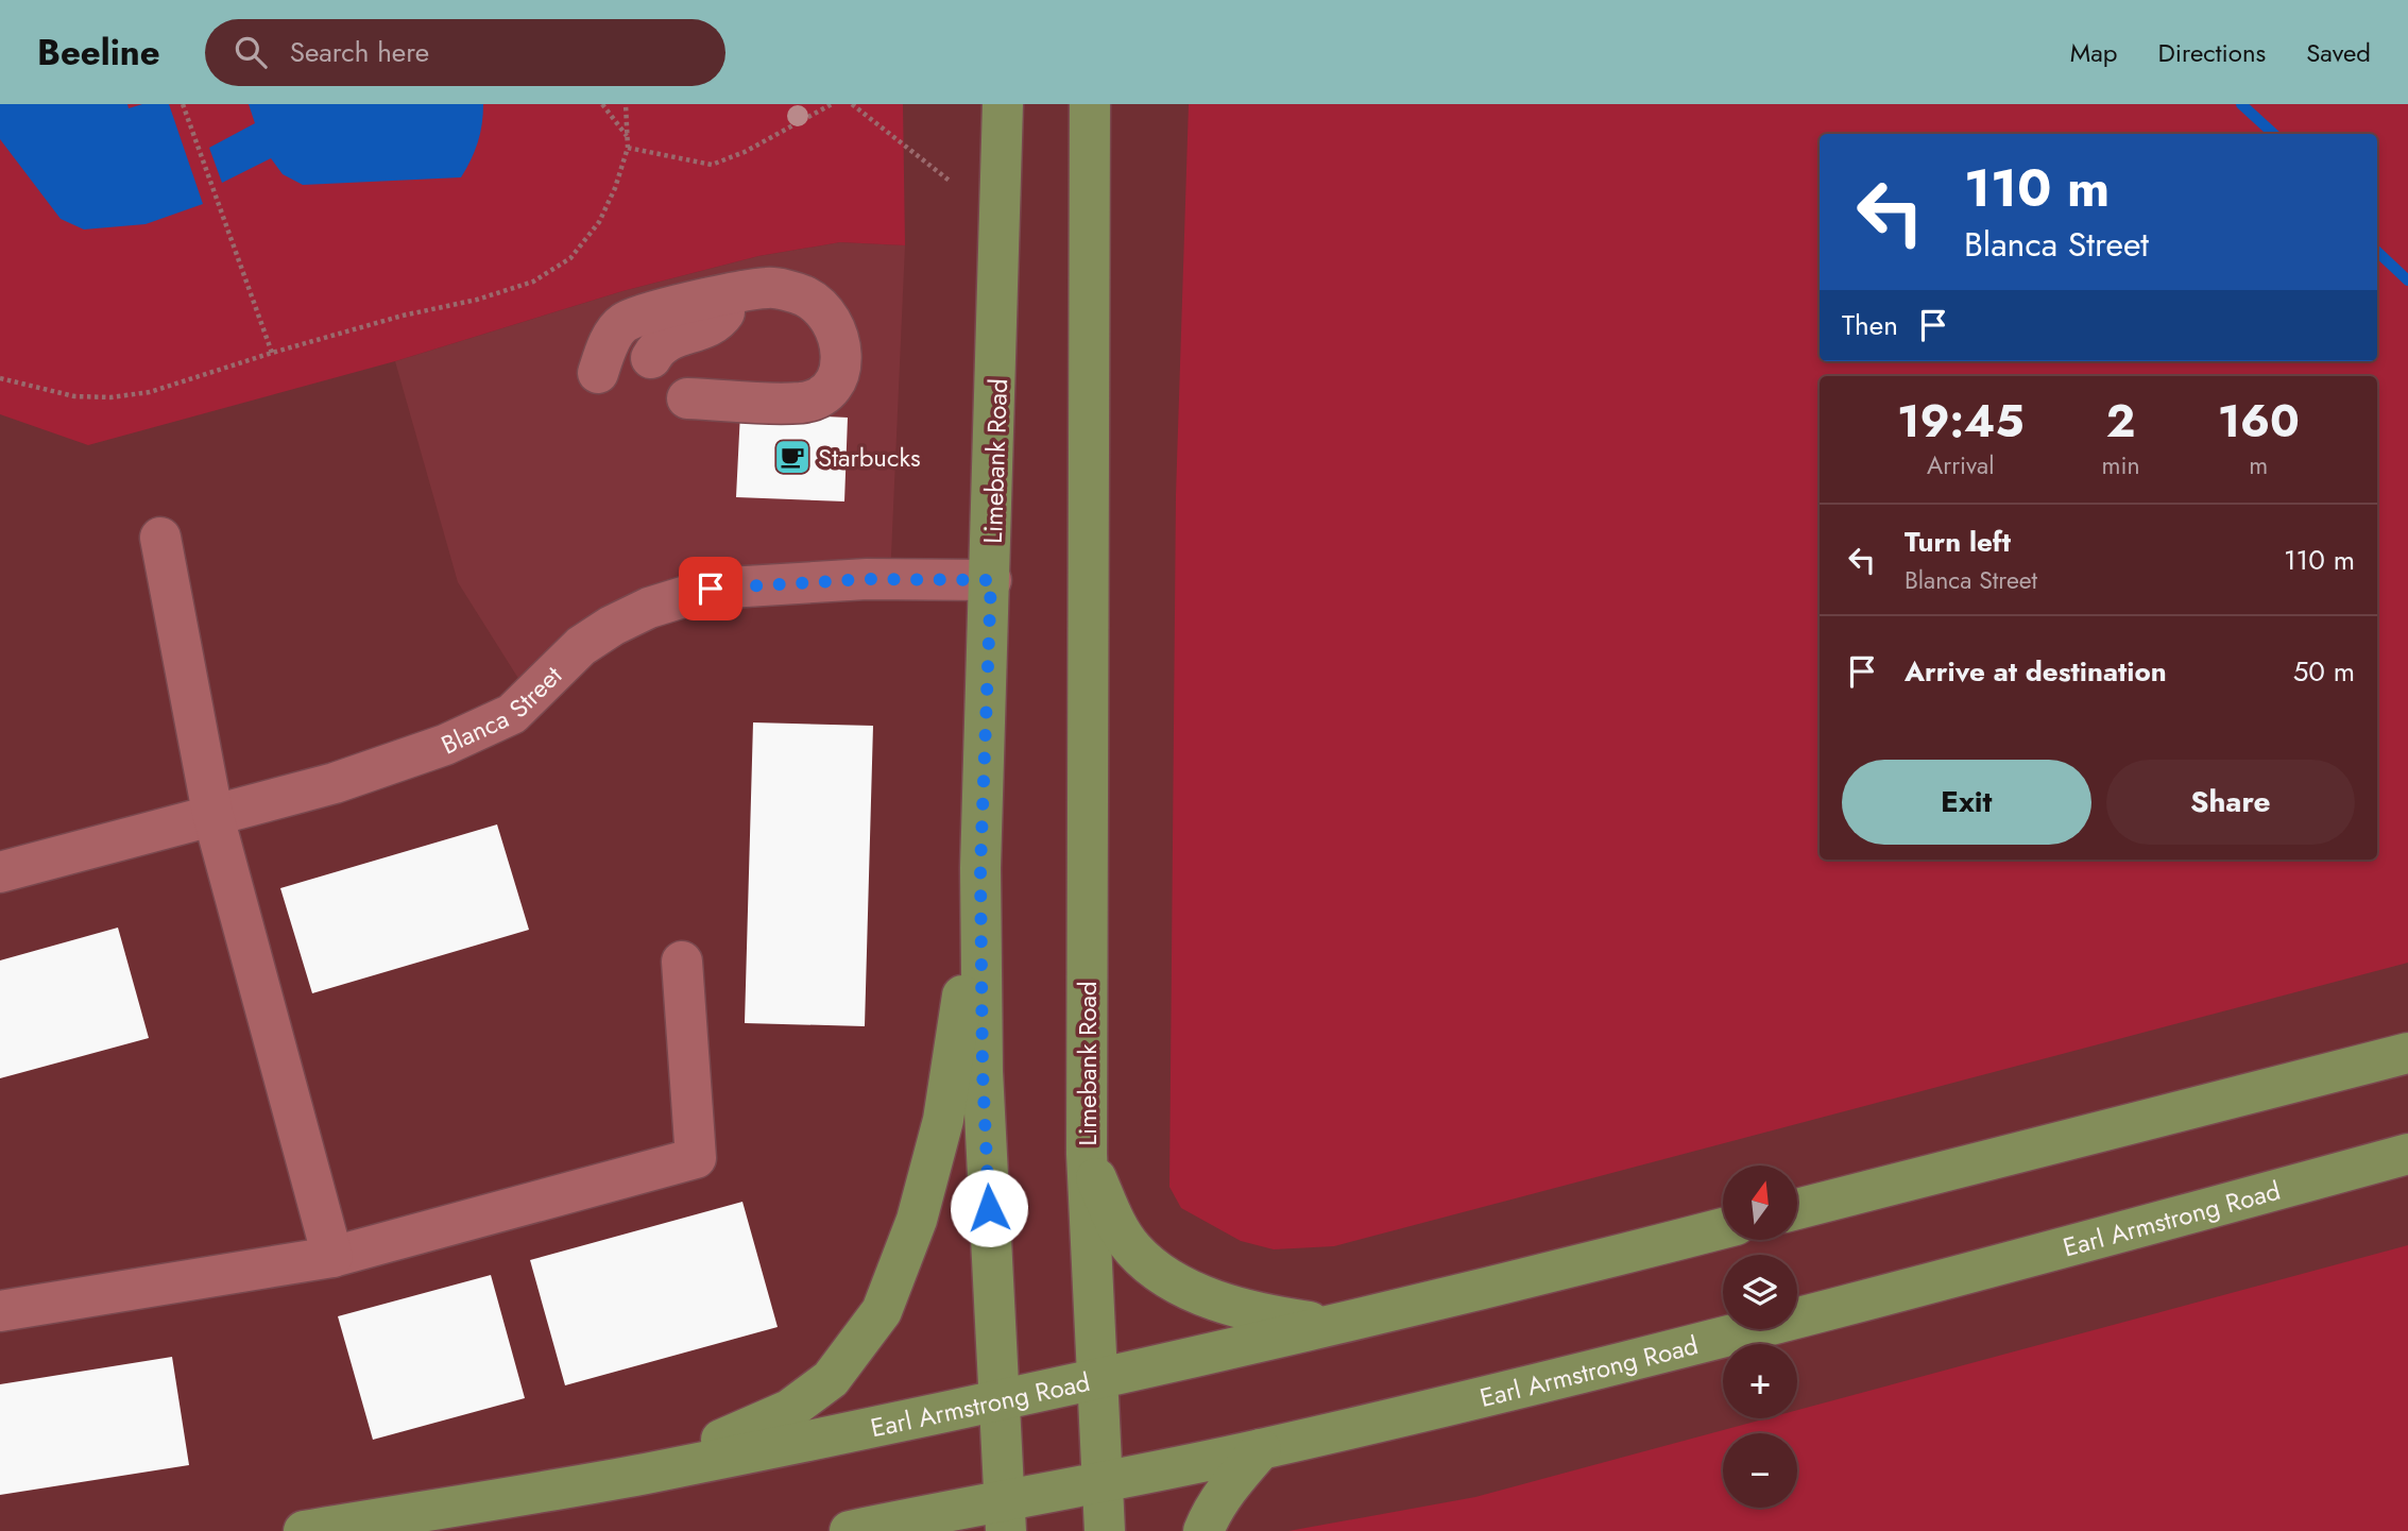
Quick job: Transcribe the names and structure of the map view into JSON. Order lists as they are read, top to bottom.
{
  "streets": {
    "main road": ["Limebank Road", "Earl Armstrong Road"],
    "lane": ["Blanca Street"]
  },
  "crossings": [
    ["Limebank Road", "Blanca Street"],
    ["Limebank Road", "Earl Armstrong Road"]
  ],
  "places": {
    "cafe": ["Starbucks"]
  },
  "north": "top",
  "page": {
    "header": "Beeline",
    "search": "Search here",
    "nav": ["Map", "Directions", "Saved"],
    "turn": ["110 m", "Blanca Street"],
    "then": "Then",
    "eta": [
      "19:45",
      "Arrival",
      "2",
      "min",
      "160",
      "m"
    ],
    "list": [
      {
        "name": "Turn left",
        "note": "Blanca Street",
        "value": "110 m"
      },
      {
        "name": "Arrive at destination",
        "value": "50 m"
      }
    ],
    "buttons": ["Exit", "Share"],
    "map_buttons": ["+", "−"]
  }
}
